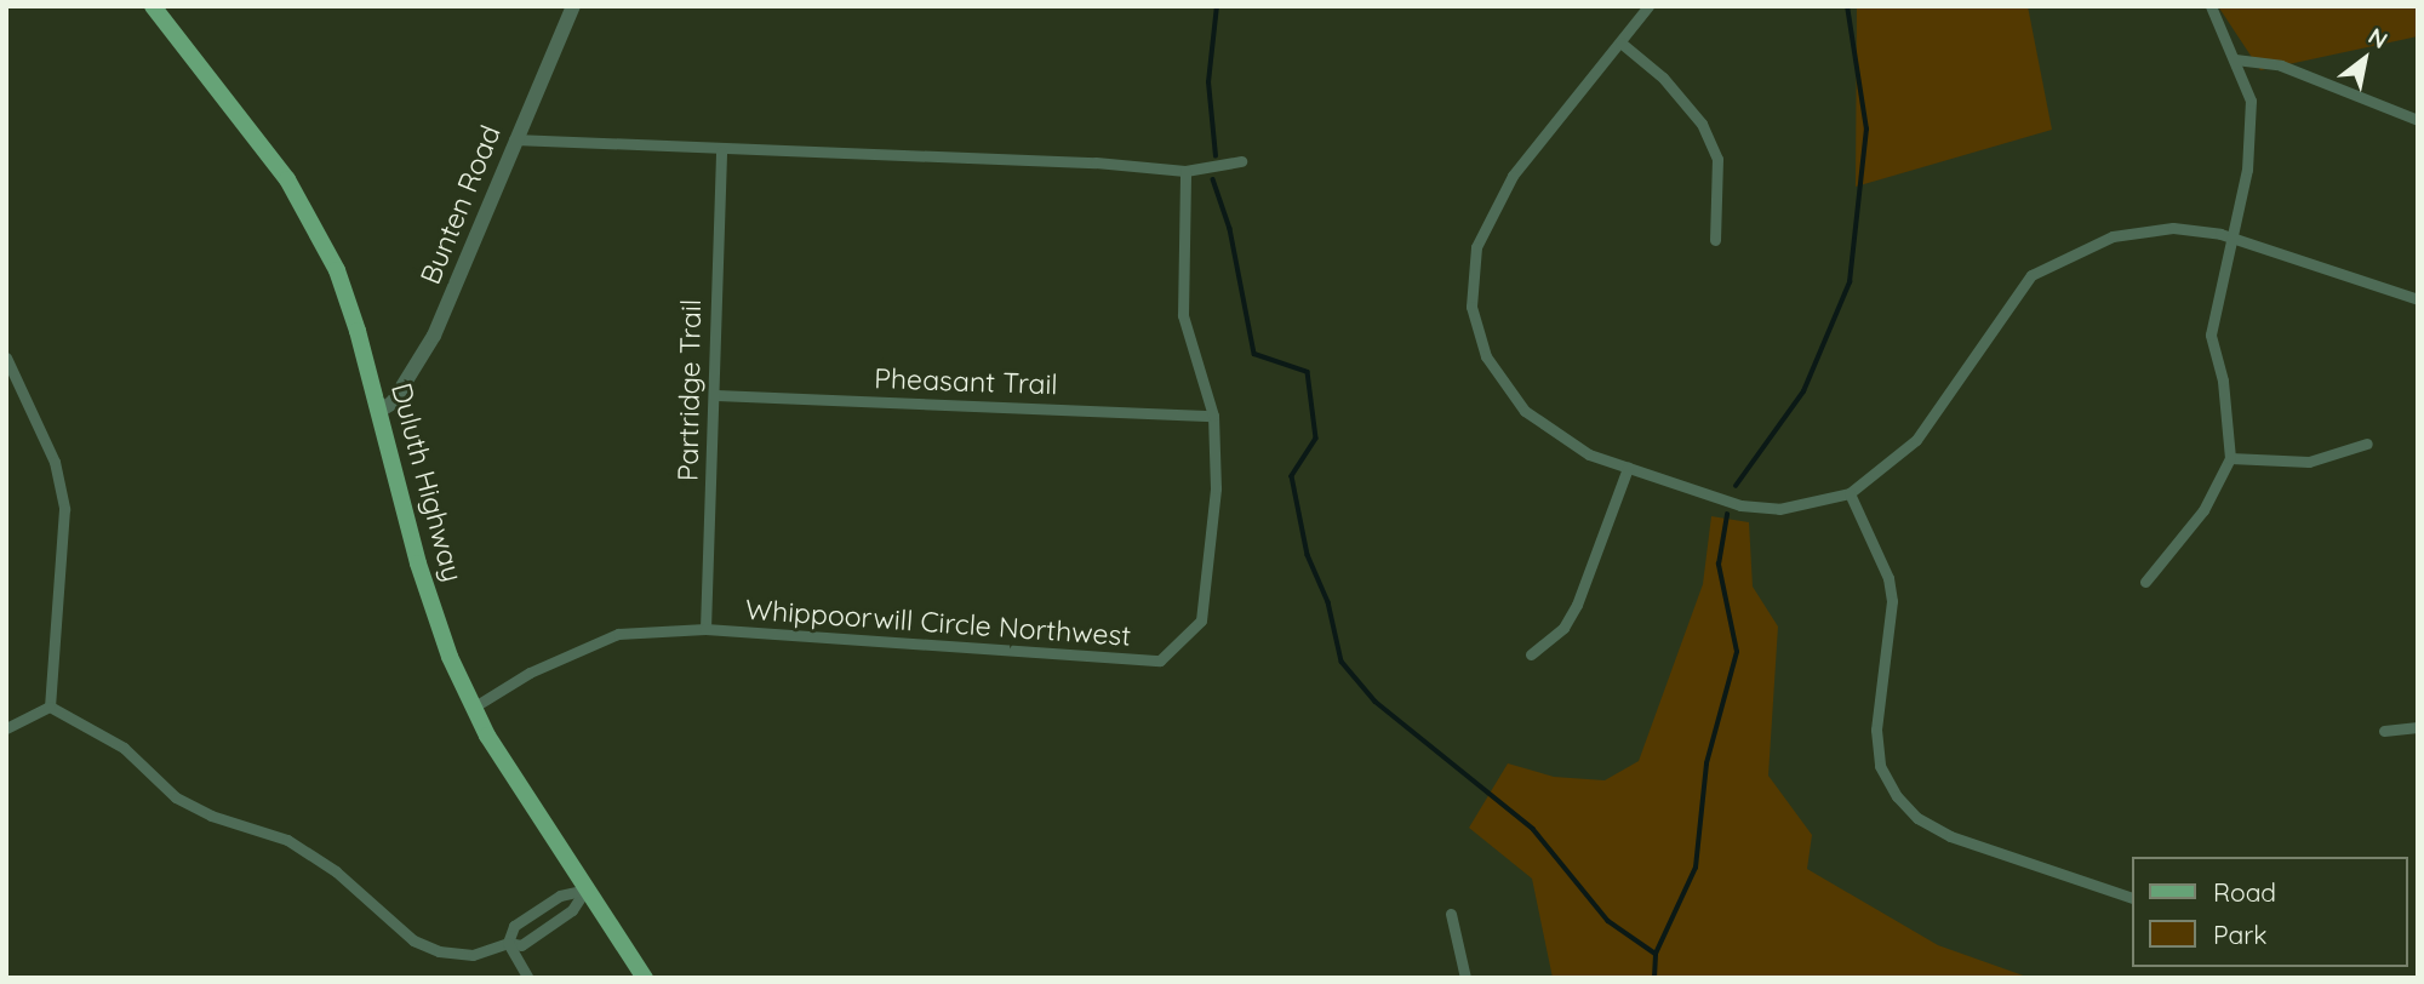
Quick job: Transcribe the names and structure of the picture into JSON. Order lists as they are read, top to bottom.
{
  "streets": {
    "main road": ["Duluth Highway"],
    "street": [
      "Bunten Road",
      "Pheasant Trail",
      "Partridge Trail",
      "Whippoorwill Circle Northwest"
    ]
  },
  "crossings": [
    ["Bunten Road", "Duluth Highway"],
    ["Pheasant Trail", "Partridge Trail"],
    ["Pheasant Trail", "Whippoorwill Circle Northwest"],
    ["Partridge Trail", "Whippoorwill Circle Northwest"],
    ["Duluth Highway", "Whippoorwill Circle Northwest"]
  ],
  "legend": ["Road", "Park"],
  "north": "top right"
}
